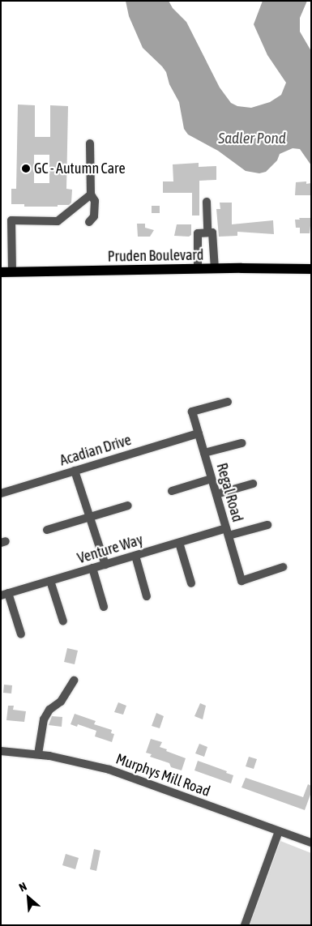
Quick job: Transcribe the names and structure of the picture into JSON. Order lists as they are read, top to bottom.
{
  "streets": {
    "main road": ["Pruden Boulevard"],
    "street": [
      "Acadian Drive",
      "Regal Road",
      "Venture Way",
      "Murphys Mill Road"
    ]
  },
  "crossings": [
    ["Acadian Drive", "Regal Road"],
    ["Regal Road", "Venture Way"]
  ],
  "water": ["Sadler Pond"],
  "places": ["GC - Autumn Care"],
  "north": "top left"
}
